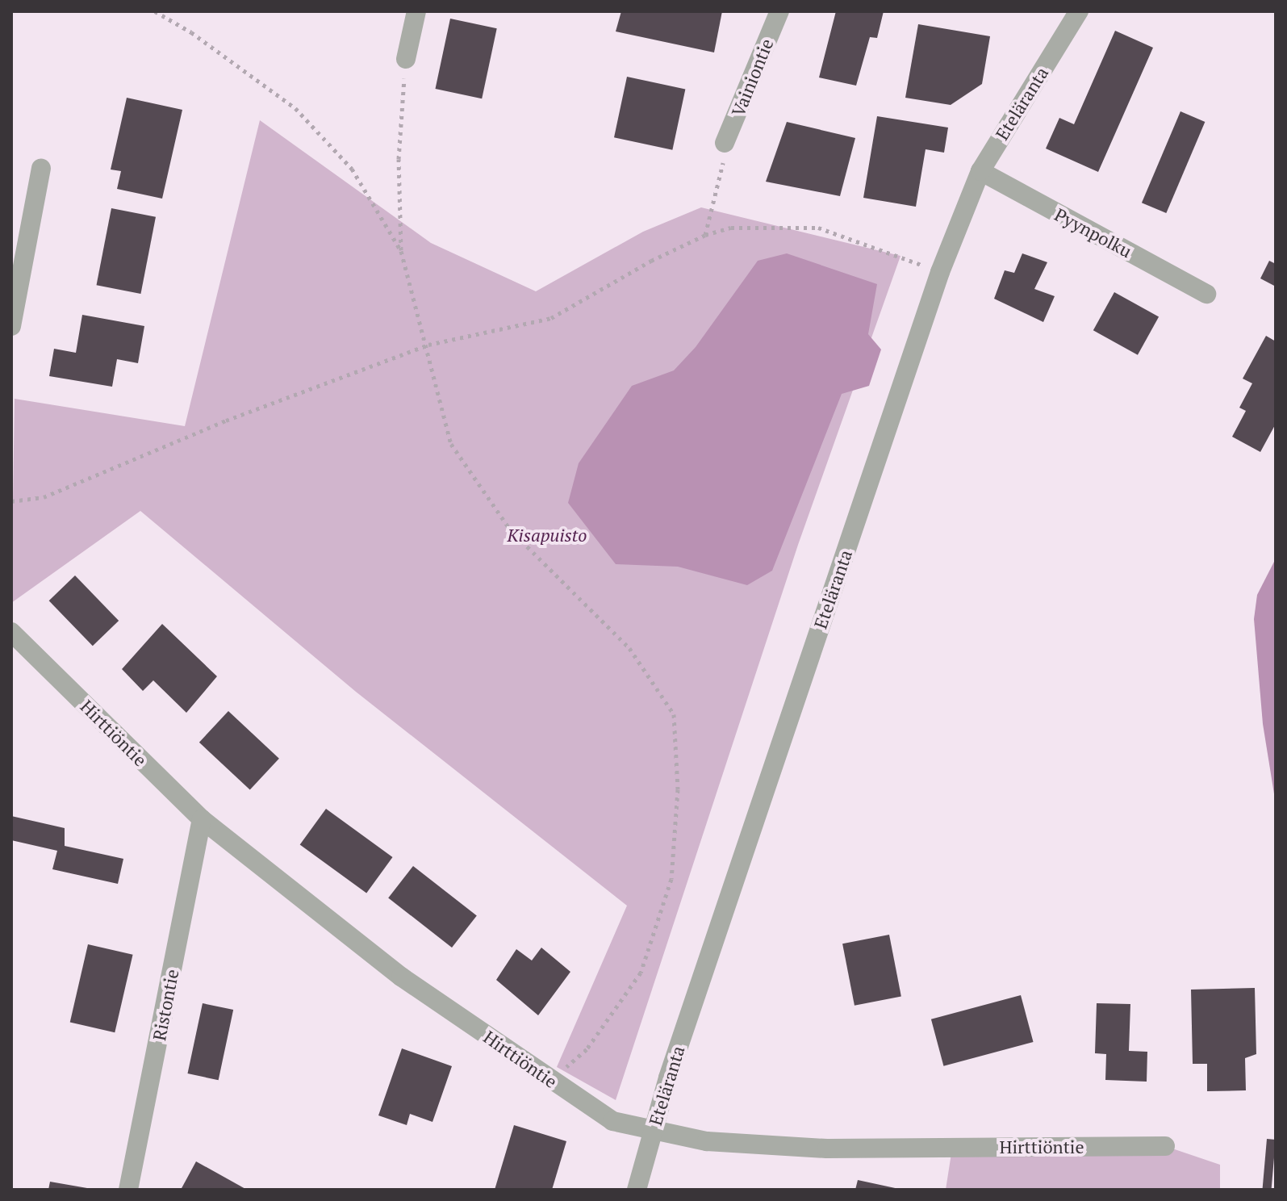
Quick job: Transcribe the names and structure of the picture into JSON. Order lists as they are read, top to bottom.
{
  "streets": {
    "street": [
      "Vainiontie",
      "Eteläranta",
      "Pyynpolku",
      "Hirttiöntie",
      "Ristontie"
    ]
  },
  "crossings": [
    ["Eteläranta", "Pyynpolku"],
    ["Eteläranta", "Hirttiöntie"],
    ["Hirttiöntie", "Ristontie"]
  ],
  "parks": ["Kisapuisto"]
}
